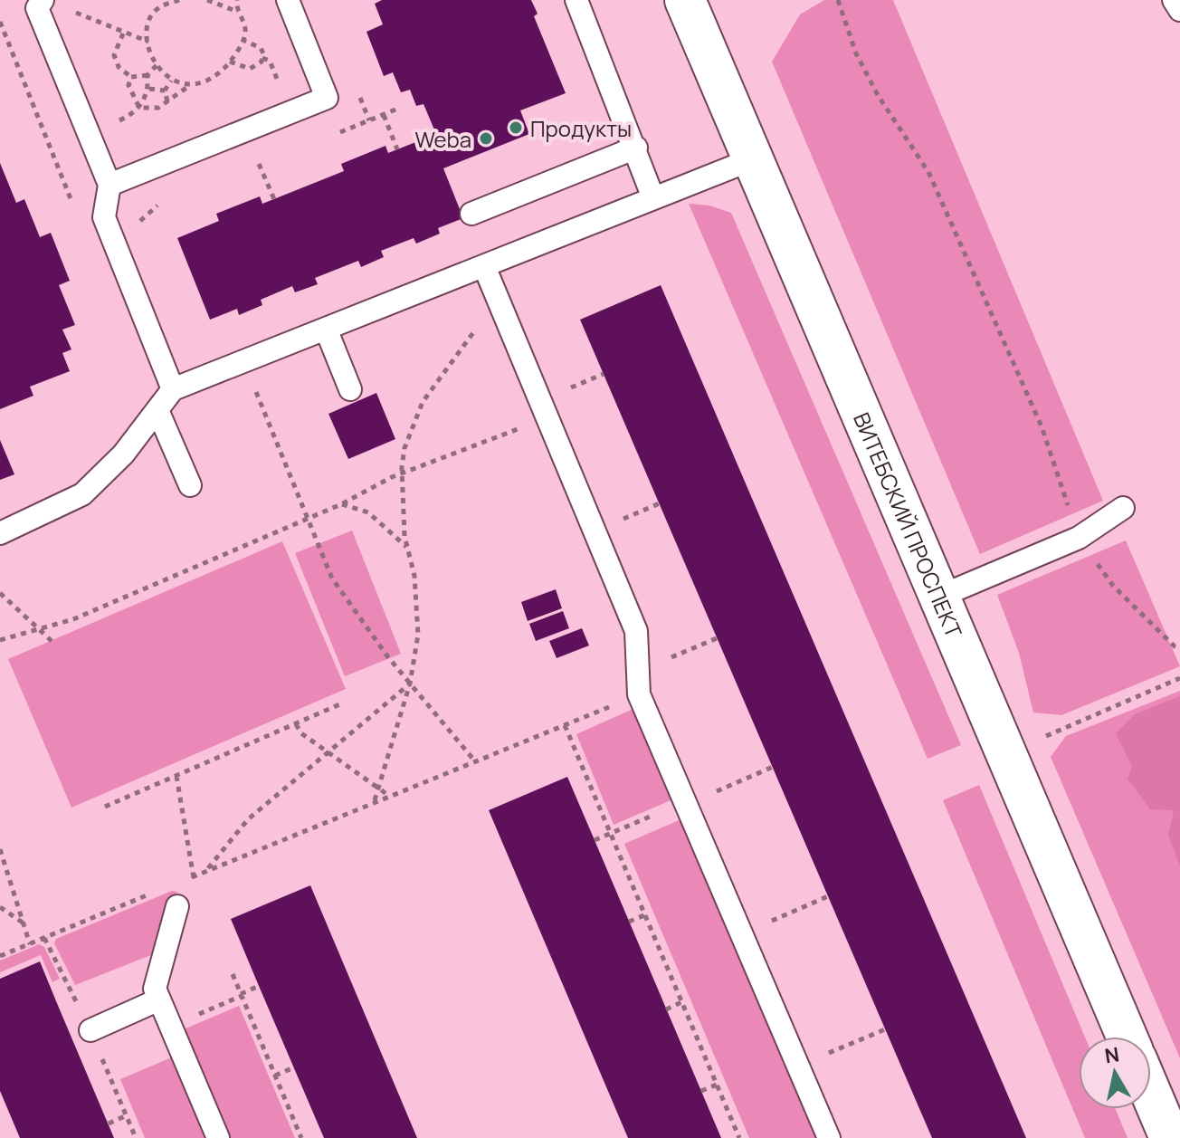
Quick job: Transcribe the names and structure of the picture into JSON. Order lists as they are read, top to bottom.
{
  "streets": {
    "street": ["ВИТЕБСКИЙ ПРОСПЕКТ"]
  },
  "places": ["Продукты", "Weba"],
  "north": "top"
}
